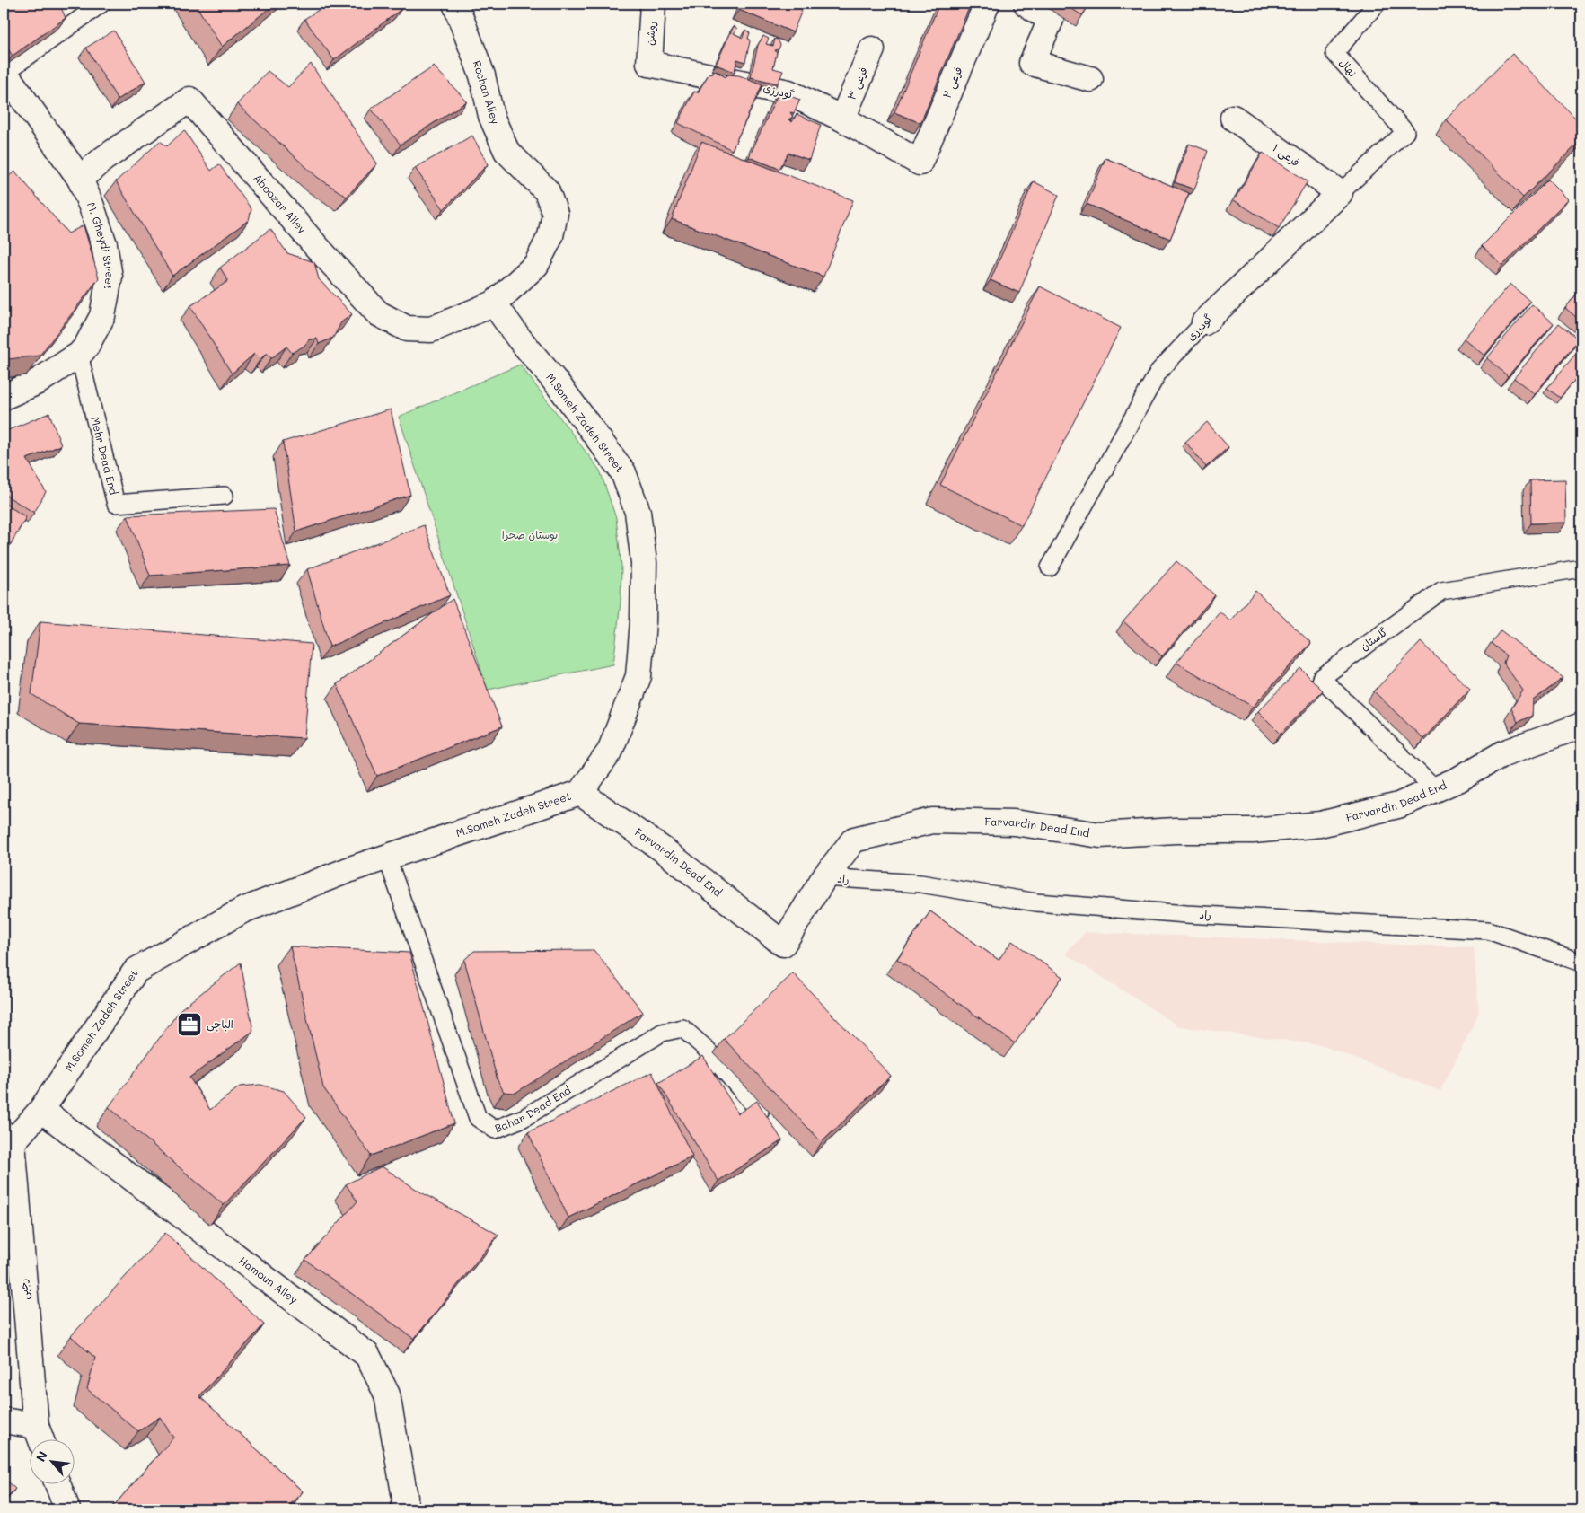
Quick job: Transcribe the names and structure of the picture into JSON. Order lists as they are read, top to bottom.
{
  "streets": {
    "street": [
      "روشن",
      "فرعی ۲",
      "فرعی ۳",
      "گودرزی",
      "Roshan Alley",
      "فرعی ۱",
      "Aboozar Alley",
      "M. Gheydi Street",
      "M.Someh Zadeh Street",
      "Farvardin Dead End",
      "Hamoun Alley",
      "رجبی"
    ],
    "lane": [
      "نهال",
      "Mehr Dead End",
      "گلستان",
      "راد",
      "Bahar Dead End"
    ]
  },
  "crossings": [
    ["روشن", "گودرزی"],
    ["نهال", "گودرزی"],
    ["فرعی ۲", "گودرزی"],
    ["فرعی ۳", "گودرزی"],
    ["گودرزی", "فرعی ۱"],
    ["Roshan Alley", "Aboozar Alley"],
    ["Roshan Alley", "M.Someh Zadeh Street"],
    ["Aboozar Alley", "M. Gheydi Street"],
    ["Aboozar Alley", "M.Someh Zadeh Street"],
    ["M. Gheydi Street", "Mehr Dead End"],
    ["M.Someh Zadeh Street", "Farvardin Dead End"],
    ["M.Someh Zadeh Street", "Bahar Dead End"],
    ["M.Someh Zadeh Street", "Hamoun Alley"],
    ["M.Someh Zadeh Street", "رجبی"],
    ["گلستان", "Farvardin Dead End"],
    ["Farvardin Dead End", "راد"]
  ],
  "parks": ["بوستان صحرا"],
  "places": {
    "office": ["الباجی"]
  },
  "north": "top left"
}
